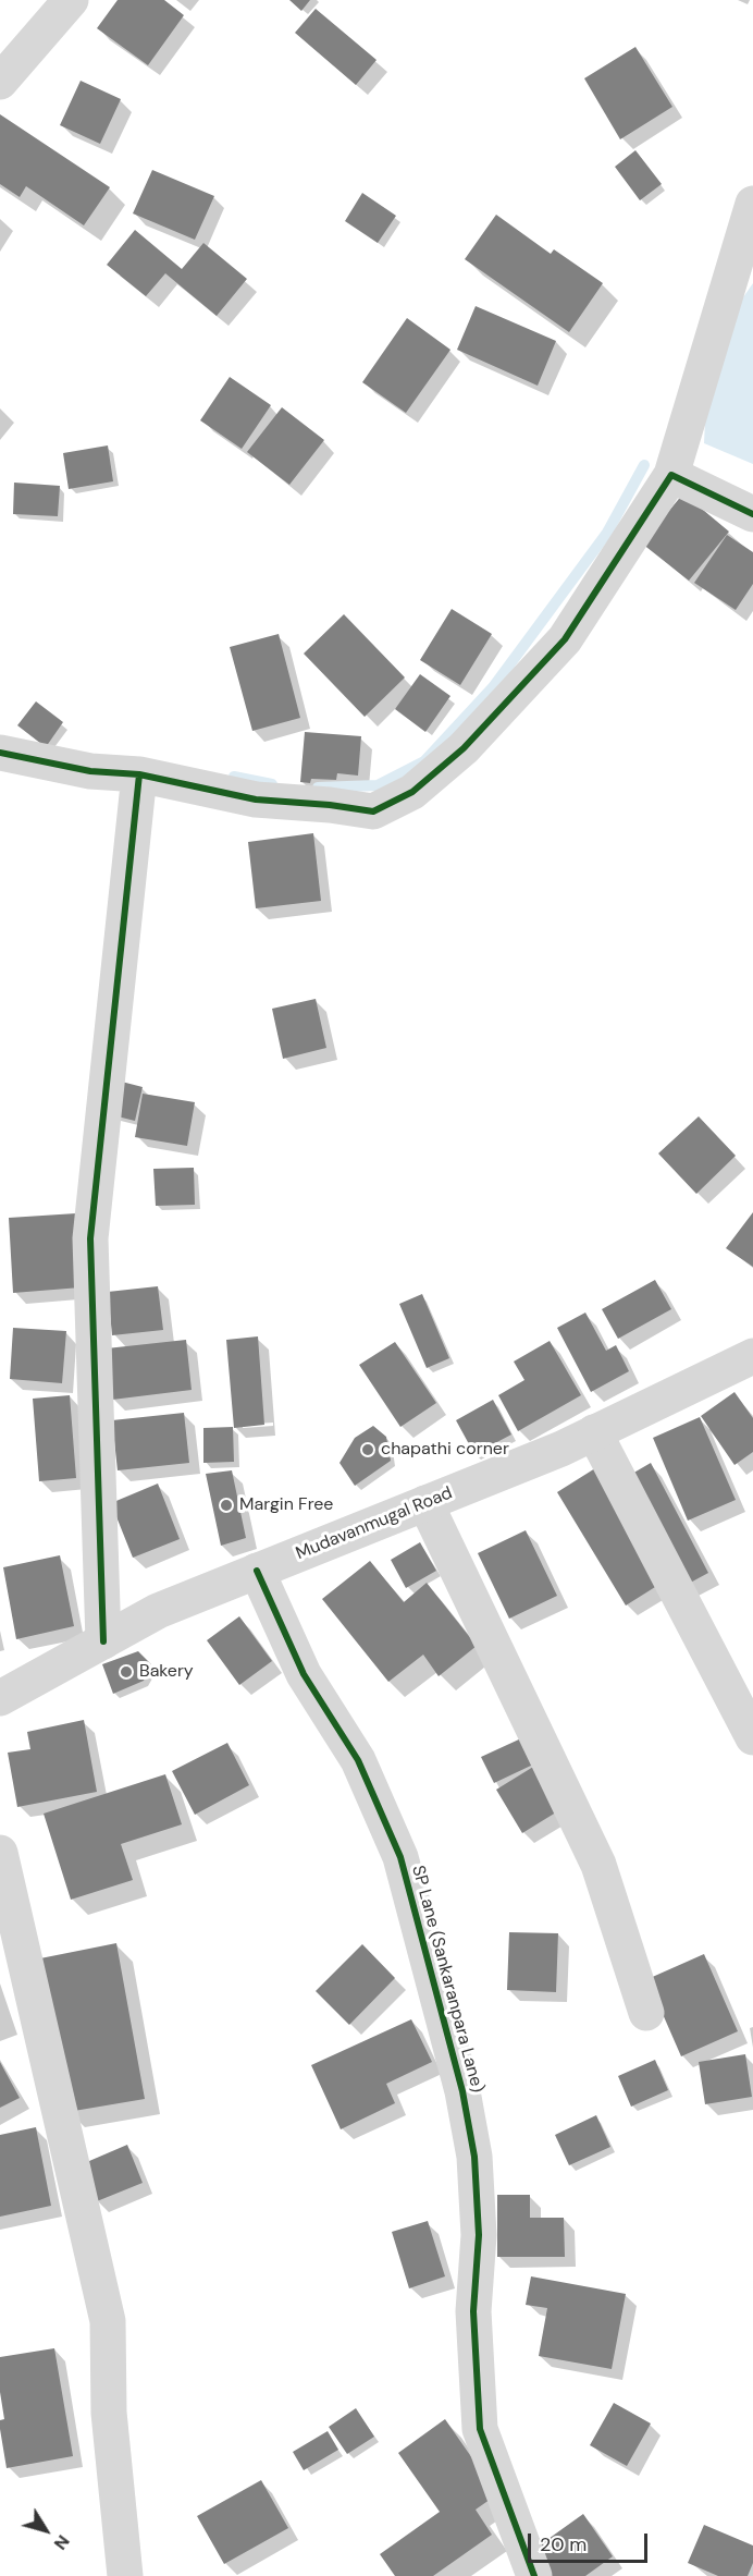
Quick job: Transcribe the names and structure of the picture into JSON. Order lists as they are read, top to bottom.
{
  "streets": {
    "street": ["Mudavanmugal Road", "SP Lane (Sankaranpara Lane)"]
  },
  "crossings": [
    ["Mudavanmugal Road", "SP Lane (Sankaranpara Lane)"]
  ],
  "places": ["chapathi corner", "Margin Free", "Bakery"],
  "scale_bar": "20 m",
  "north": "bottom right"
}
